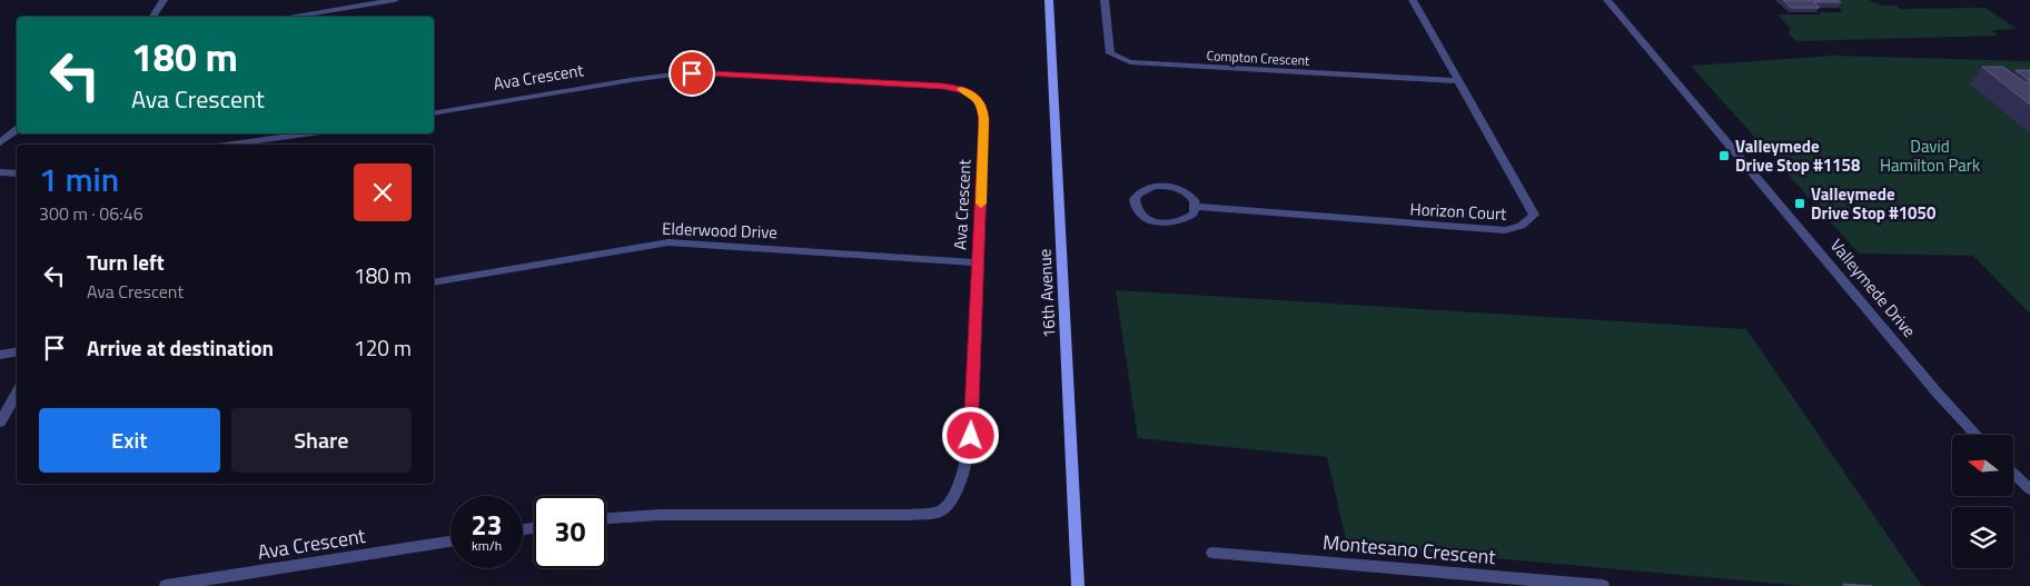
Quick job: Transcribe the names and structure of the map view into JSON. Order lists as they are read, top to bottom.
{
  "streets": {
    "main road": ["16th Avenue"],
    "street": [
      "Compton Crescent",
      "Ava Crescent",
      "Horizon Court",
      "Elderwood Drive",
      "Valleymede Drive",
      "Montesano Crescent"
    ]
  },
  "crossings": [
    ["Compton Crescent", "Horizon Court"],
    ["Ava Crescent", "Elderwood Drive"]
  ],
  "parks": ["David Hamilton Park"],
  "places": {
    "transit": ["Valleymede Drive Stop #1158", "Valleymede Drive Stop #1050"]
  },
  "north": "left",
  "page": {
    "turn": ["180 m", "Ava Crescent"],
    "heading": ["1 min", "300 m · 06:46"],
    "list": [
      {
        "name": "Turn left",
        "note": "Ava Crescent",
        "value": "180 m"
      },
      {
        "name": "Arrive at destination",
        "value": "120 m"
      }
    ],
    "buttons": ["Exit", "Share"],
    "speed": "23 km/h",
    "limit": "30"
  }
}
